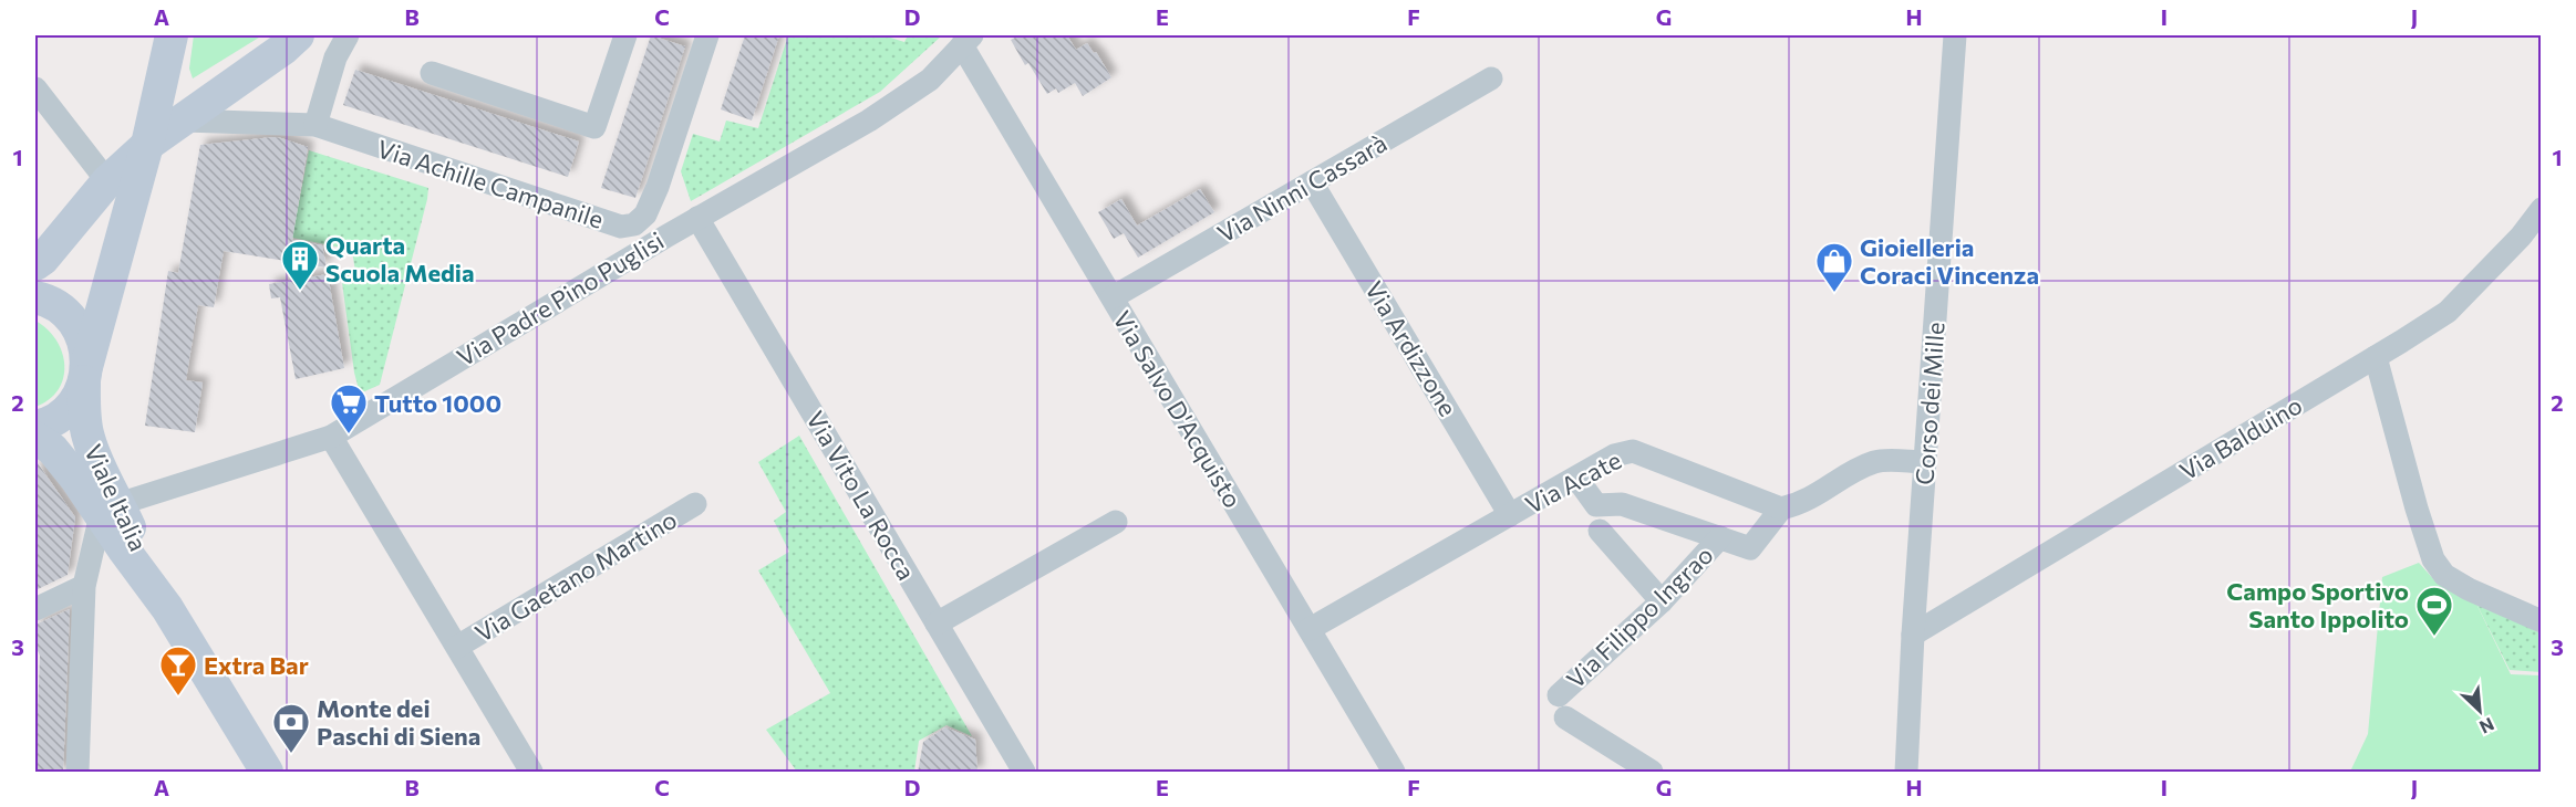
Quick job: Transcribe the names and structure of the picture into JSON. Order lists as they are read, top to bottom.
{
  "streets": {
    "street": [
      "Via Achille Campanile",
      "Via Ninni Cassarà",
      "Via Padre Pino Puglisi",
      "Via Ardizzone",
      "Corso dei Mille",
      "Via Salvo D'Acquisto",
      "Via Balduino",
      "Via Acate",
      "Via Vito La Rocca",
      "Viale Italia",
      "Via Gaetano Martino",
      "Via Filippo Ingrao"
    ]
  },
  "crossings": [
    ["Via Ninni Cassarà", "Via Ardizzone"],
    ["Via Ninni Cassarà", "Via Salvo D'Acquisto"],
    ["Via Padre Pino Puglisi", "Via Salvo D'Acquisto"],
    ["Via Padre Pino Puglisi", "Via Vito La Rocca"],
    ["Via Padre Pino Puglisi", "Viale Italia"],
    ["Via Padre Pino Puglisi", "Via Gaetano Martino"],
    ["Via Ardizzone", "Via Acate"],
    ["Corso dei Mille", "Via Balduino"],
    ["Via Salvo D'Acquisto", "Via Acate"]
  ],
  "places": {
    "building": ["Quarta Scuola Media"],
    "shop": ["Gioielleria Coraci Vincenza"],
    "supermarket": ["Tutto 1000"],
    "sports": ["Campo Sportivo Santo Ippolito"],
    "bar": ["Extra Bar"],
    "bank": ["Monte dei Paschi di Siena"]
  },
  "north": "bottom right",
  "grid": {
    "columns": [
      "A",
      "B",
      "C",
      "D",
      "E",
      "F",
      "G",
      "H",
      "I",
      "J"
    ],
    "rows": ["1", "2", "3"]
  }
}
